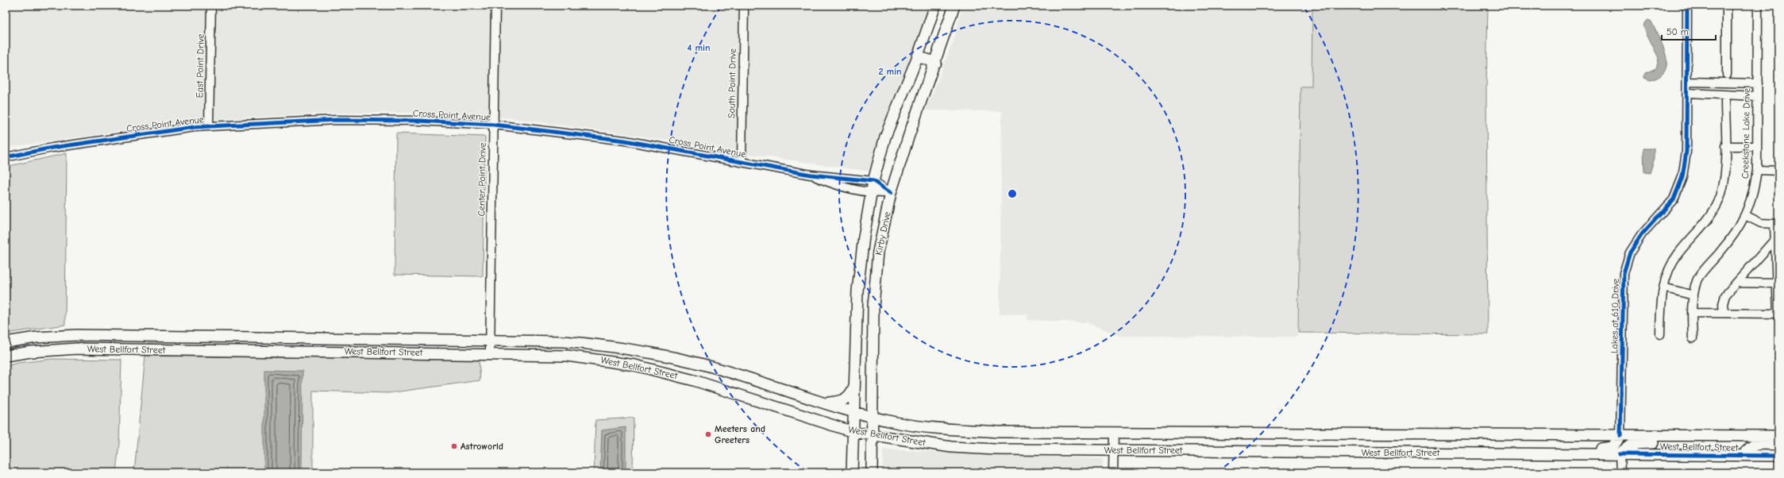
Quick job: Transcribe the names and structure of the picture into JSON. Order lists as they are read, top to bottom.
{
  "streets": {
    "main road": ["Kirby Drive", "West Bellfort Street"],
    "street": [
      "East Point Drive",
      "South Point Drive",
      "Cross Point Avenue",
      "Creekstone Lake Drive",
      "Center Point Drive",
      "Lakes at 610 Drive"
    ]
  },
  "crossings": [
    ["East Point Drive", "Cross Point Avenue"],
    ["South Point Drive", "Cross Point Avenue"],
    ["Cross Point Avenue", "Center Point Drive"],
    ["Cross Point Avenue", "Kirby Drive"],
    ["Center Point Drive", "West Bellfort Street"],
    ["Kirby Drive", "West Bellfort Street"],
    ["Lakes at 610 Drive", "West Bellfort Street"]
  ],
  "places": ["Meeters and Greeters", "Astroworld"],
  "scale_bar": "50 m",
  "rings": ["4 min", "2 min"]
}
